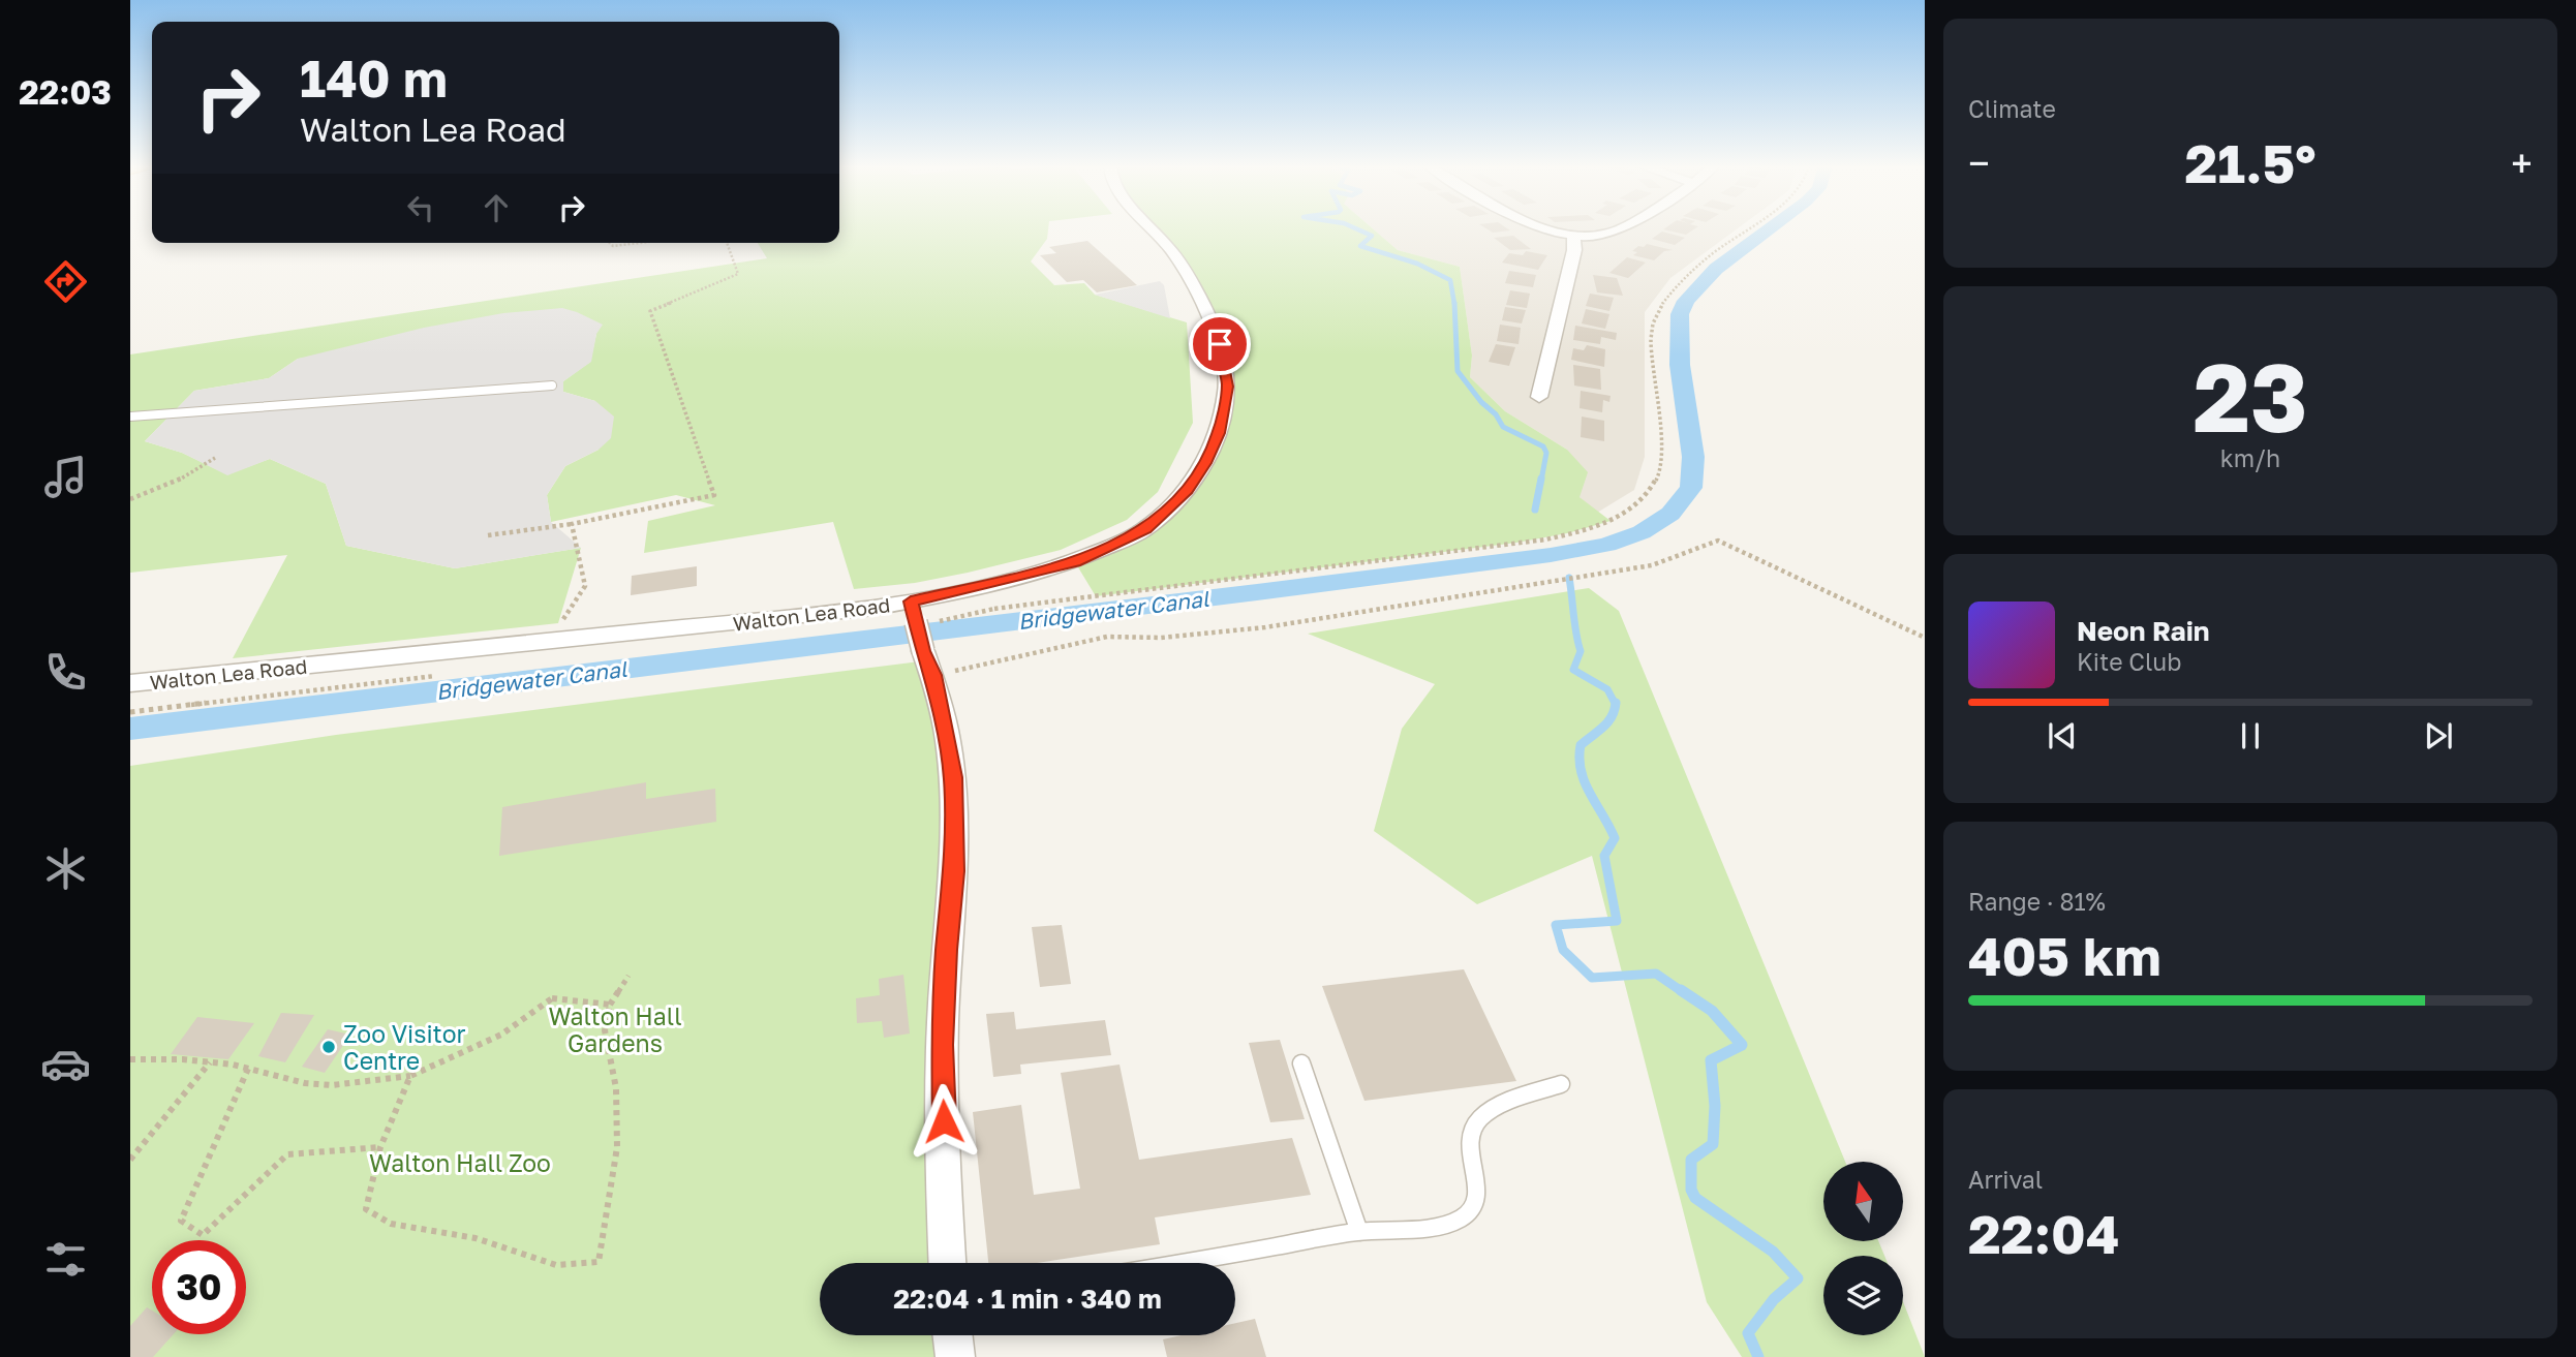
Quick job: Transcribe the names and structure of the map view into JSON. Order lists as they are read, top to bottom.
{
  "streets": {
    "street": ["Walton Lea Road"]
  },
  "water": ["Bridgewater Canal"],
  "parks": ["Walton Hall Gardens", "Walton Hall Zoo"],
  "places": ["Zoo Visitor Centre"],
  "north": "top",
  "page": {
    "tabs": "22:03",
    "tile": [
      "Climate",
      ["23", "km/h"],
      ["Range · 81%", "405 km"],
      ["Arrival", "22:04"]
    ],
    "turn": ["140 m", "Walton Lea Road"],
    "heat": ["−", "21.5°", "+"],
    "song": ["Neon Rain", "Kite Club"],
    "limit": "30",
    "trip": "22:04 · 1 min · 340 m"
  }
}
